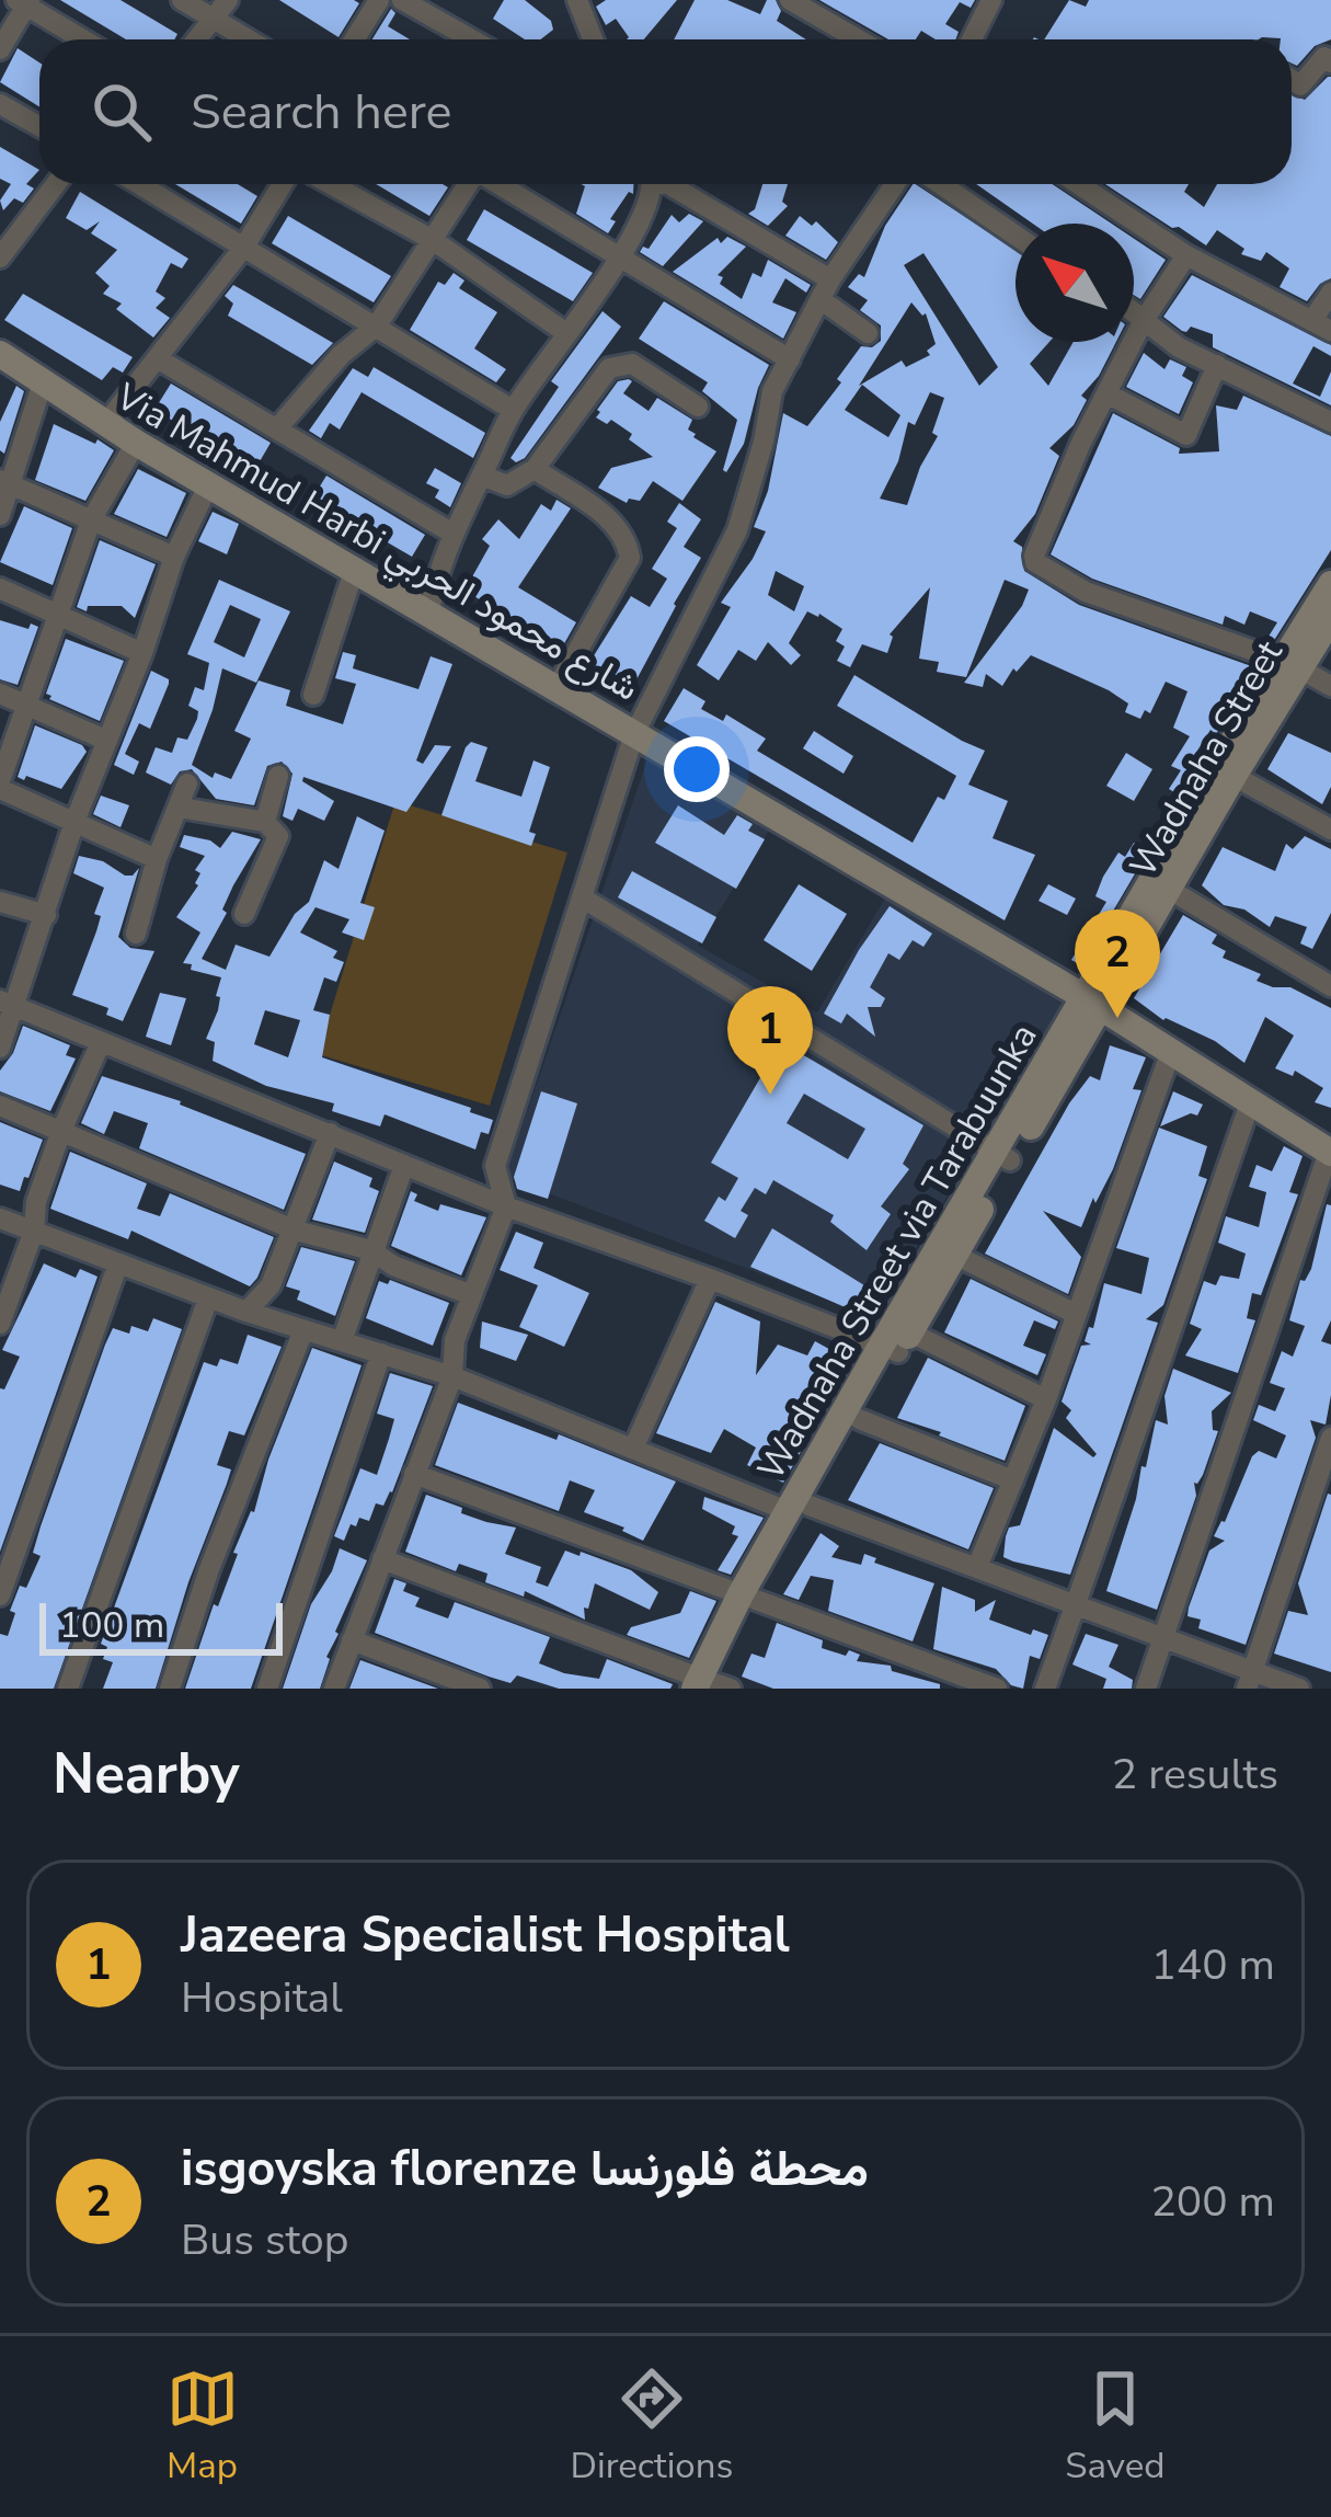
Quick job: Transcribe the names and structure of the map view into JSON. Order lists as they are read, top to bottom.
{
  "streets": {
    "main road": ["Via Mahmud Harbi شارع محمود الحربي", "Wadnaha Street", "Wadnaha Street via Tarabuunka"]
  },
  "crossings": [
    ["Via Mahmud Harbi شارع محمود الحربي", "Wadnaha Street"],
    ["Wadnaha Street", "Wadnaha Street via Tarabuunka"]
  ],
  "scale_bar": "100 m",
  "north": "top left",
  "page": {
    "search": "Search here",
    "pins": ["2", "1"],
    "scale": "100 m",
    "heading": ["Nearby", "2 results"],
    "list": [
      {
        "mark": "1",
        "name": "Jazeera Specialist Hospital",
        "note": "Hospital",
        "value": "140 m"
      },
      {
        "mark": "2",
        "name": "isgoyska florenze محطة فلورنسا",
        "note": "Bus stop",
        "value": "200 m"
      }
    ],
    "nav": ["Map", "Directions", "Saved"]
  }
}
